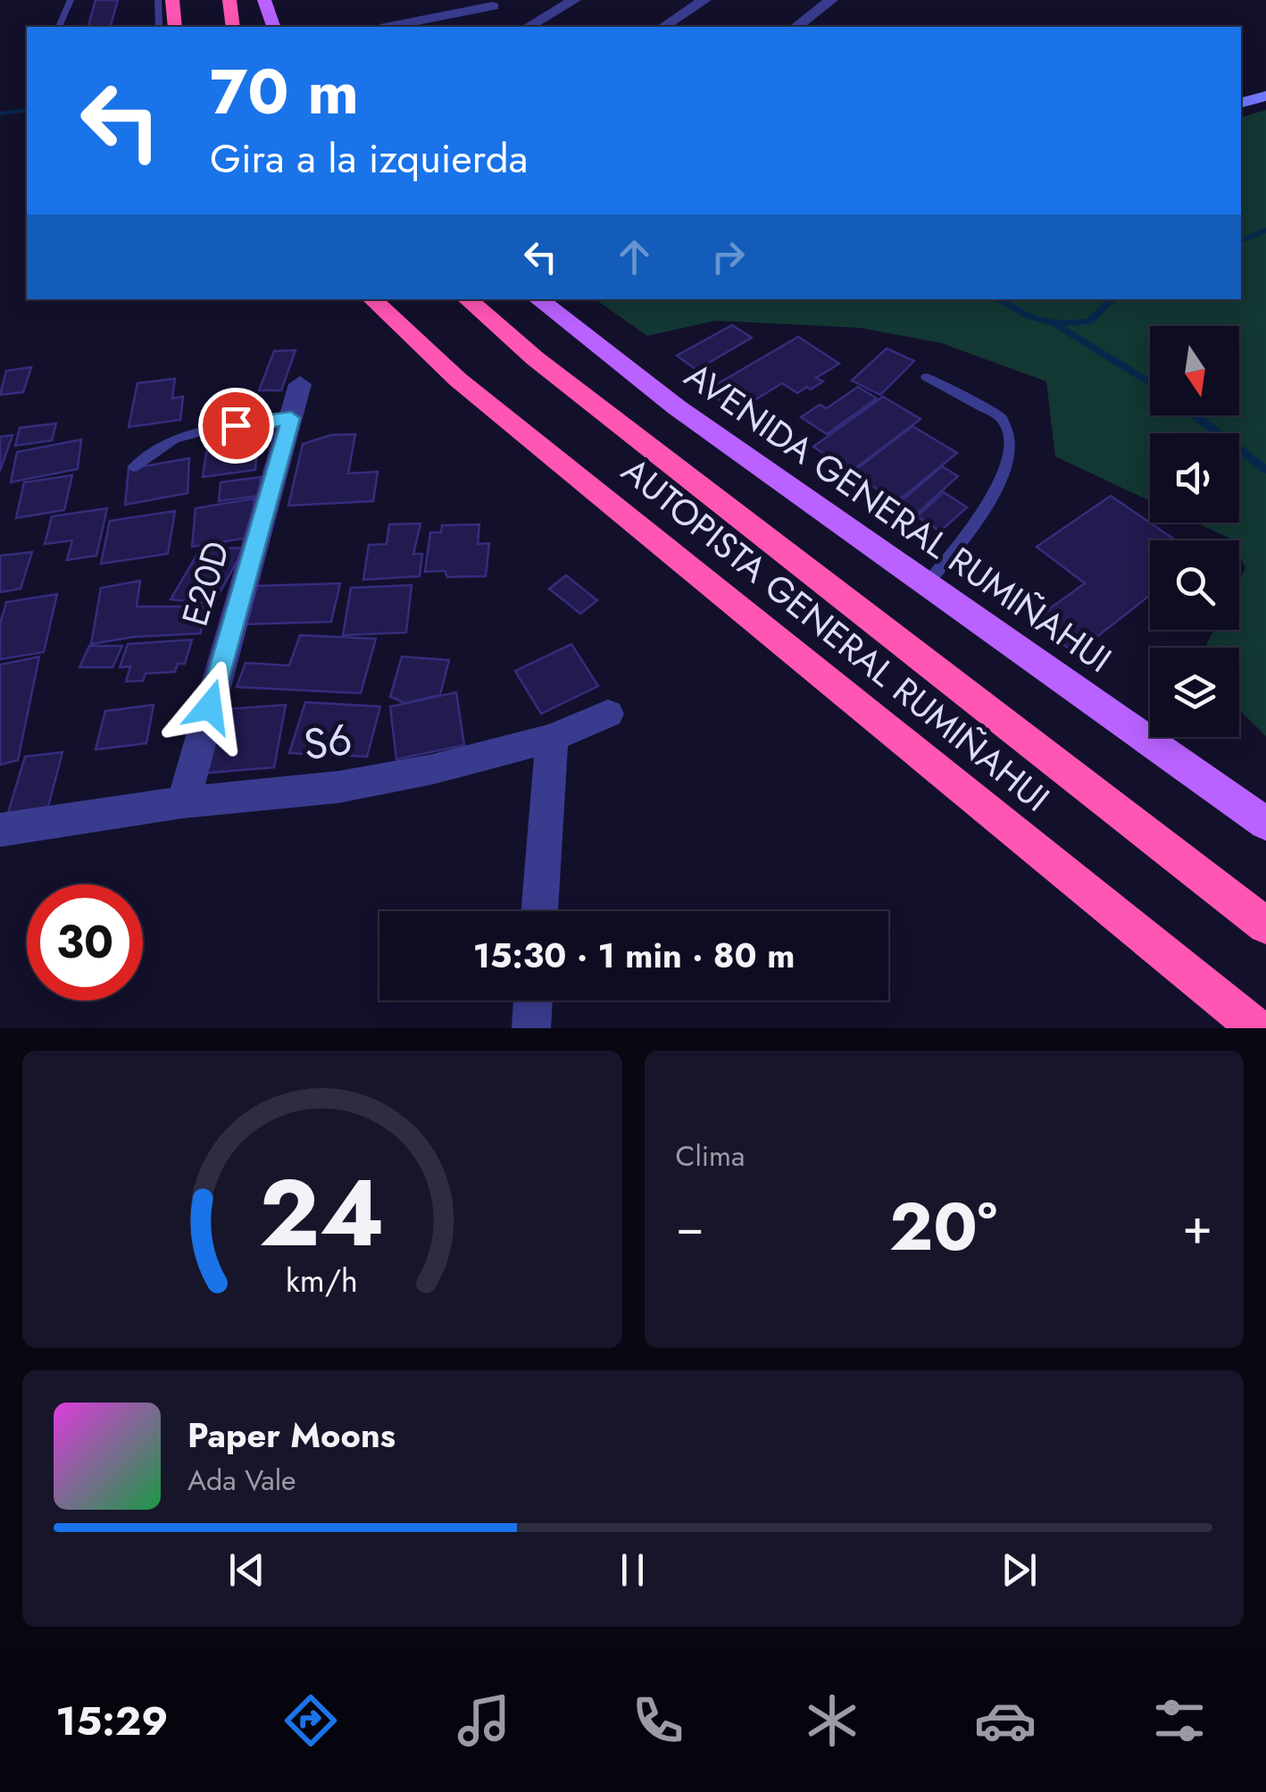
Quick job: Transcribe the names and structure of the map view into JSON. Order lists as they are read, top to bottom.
{
  "streets": {
    "highway": ["AUTOPISTA GENERAL RUMIÑAHUI"],
    "main road": ["AVENIDA GENERAL RUMIÑAHUI"],
    "street": ["E20D", "S6"]
  },
  "crossings": [
    ["E20D", "S6"]
  ],
  "north": "bottom",
  "page": {
    "turn": ["70 m", "Gira a la izquierda"],
    "limit": "30",
    "trip": "15:30 · 1 min · 80 m",
    "tile": "Clima",
    "heat": ["−", "20°", "+"],
    "song": ["Paper Moons", "Ada Vale"],
    "tabs": "15:29",
    "gauge": ["24", "km/h"]
  }
}
